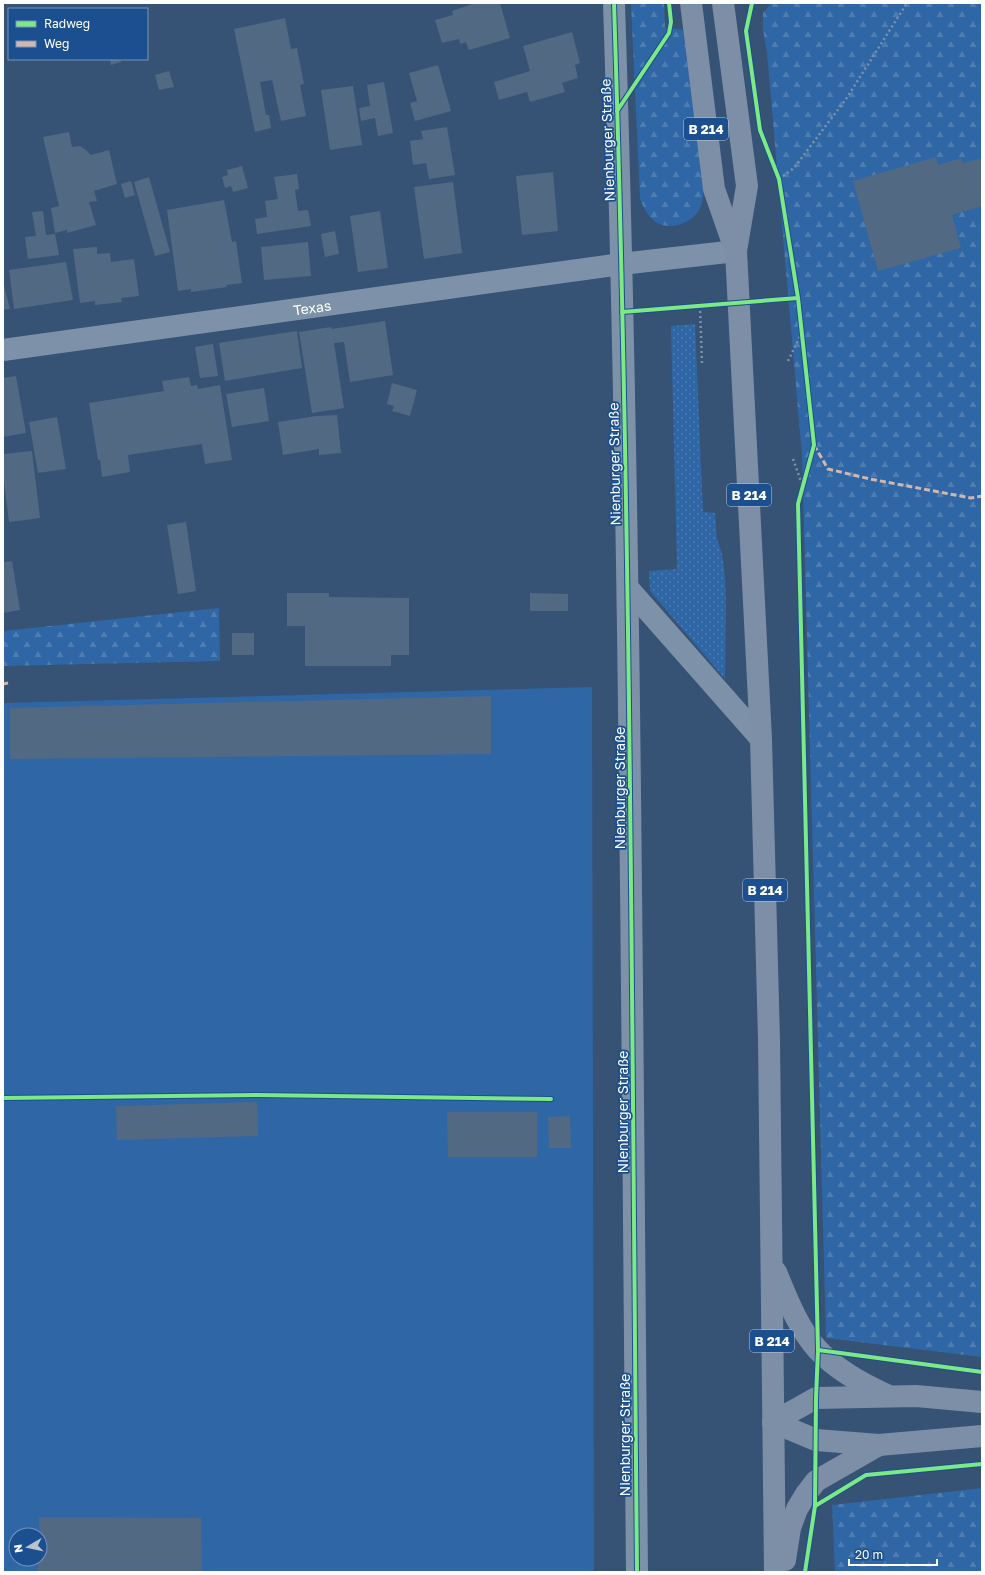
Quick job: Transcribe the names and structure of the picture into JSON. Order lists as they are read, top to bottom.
{
  "streets": {
    "main road": ["B 214"],
    "street": ["Nienburger Straße", "Texas"]
  },
  "crossings": [
    ["Nienburger Straße", "Texas"]
  ],
  "legend": ["Radweg", "Weg"],
  "scale_bar": "20 m",
  "north": "left"
}
